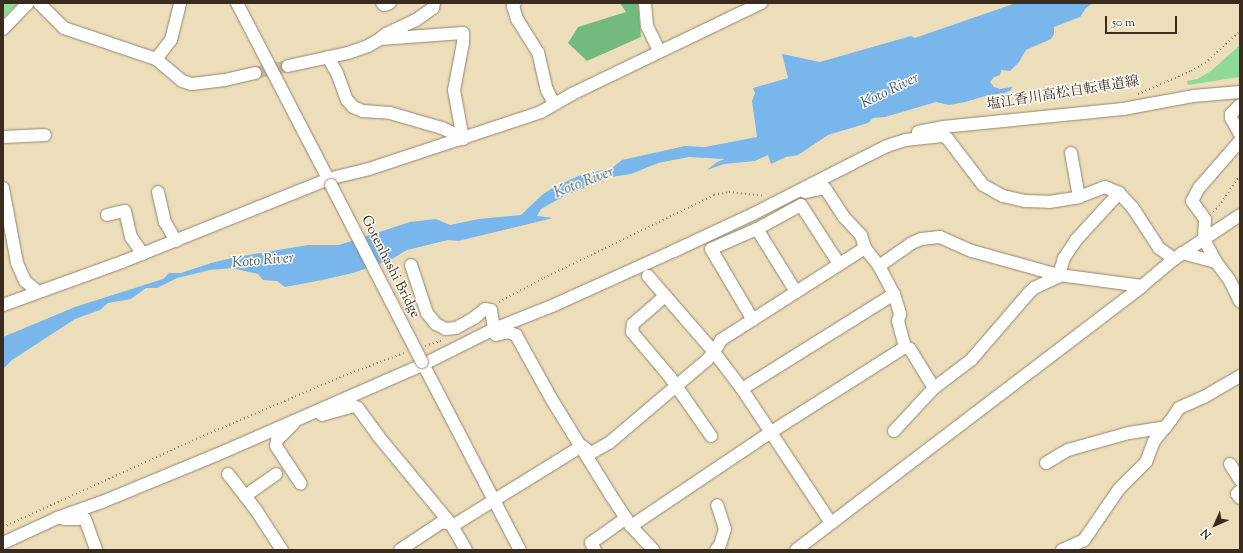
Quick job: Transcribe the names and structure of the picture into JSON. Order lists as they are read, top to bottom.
{
  "streets": {
    "street": ["Gotenhashi Bridge"],
    "path": ["塩江香川高松自転車道線"]
  },
  "water": ["Koto River"],
  "scale_bar": "50 m",
  "north": "bottom left"
}
